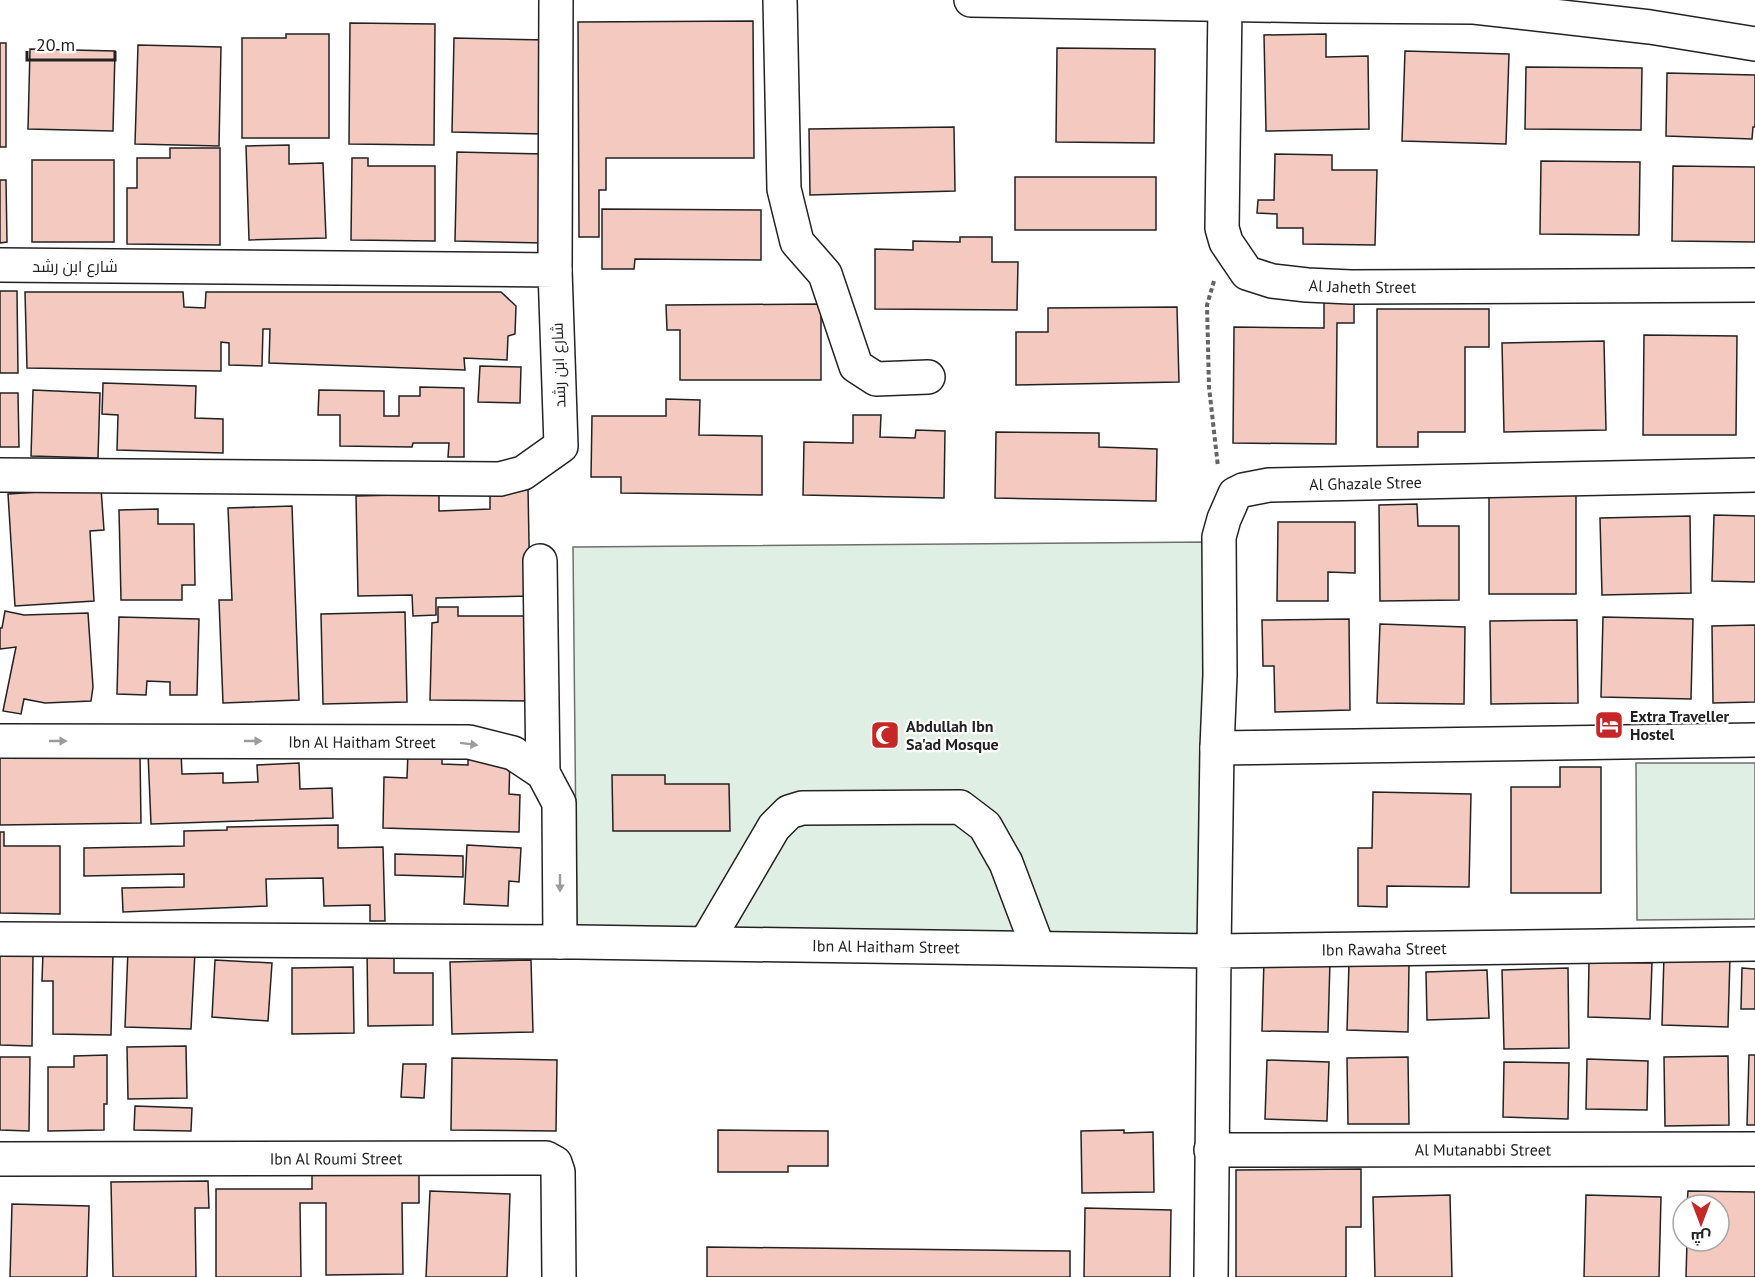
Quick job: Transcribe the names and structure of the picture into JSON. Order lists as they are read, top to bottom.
{
  "streets": {
    "street": [
      "شارع ابن رشد",
      "Al Jaheth Street",
      "Al Ghazale Stree",
      "Ibn Al Haitham Street",
      "Ibn Rawaha Street",
      "Al Mutanabbi Street",
      "Ibn Al Roumi Street"
    ]
  },
  "crossings": [
    ["Al Ghazale Stree", "Ibn Al Haitham Street"],
    ["Al Ghazale Stree", "Ibn Rawaha Street"],
    ["Ibn Al Haitham Street", "Ibn Rawaha Street"]
  ],
  "places": {
    "hotel": ["Extra Traveller Hostel"],
    "mosque": ["Abdullah Ibn Sa'ad Mosque"]
  },
  "scale_bar": "20 m",
  "north": "bottom"
}
